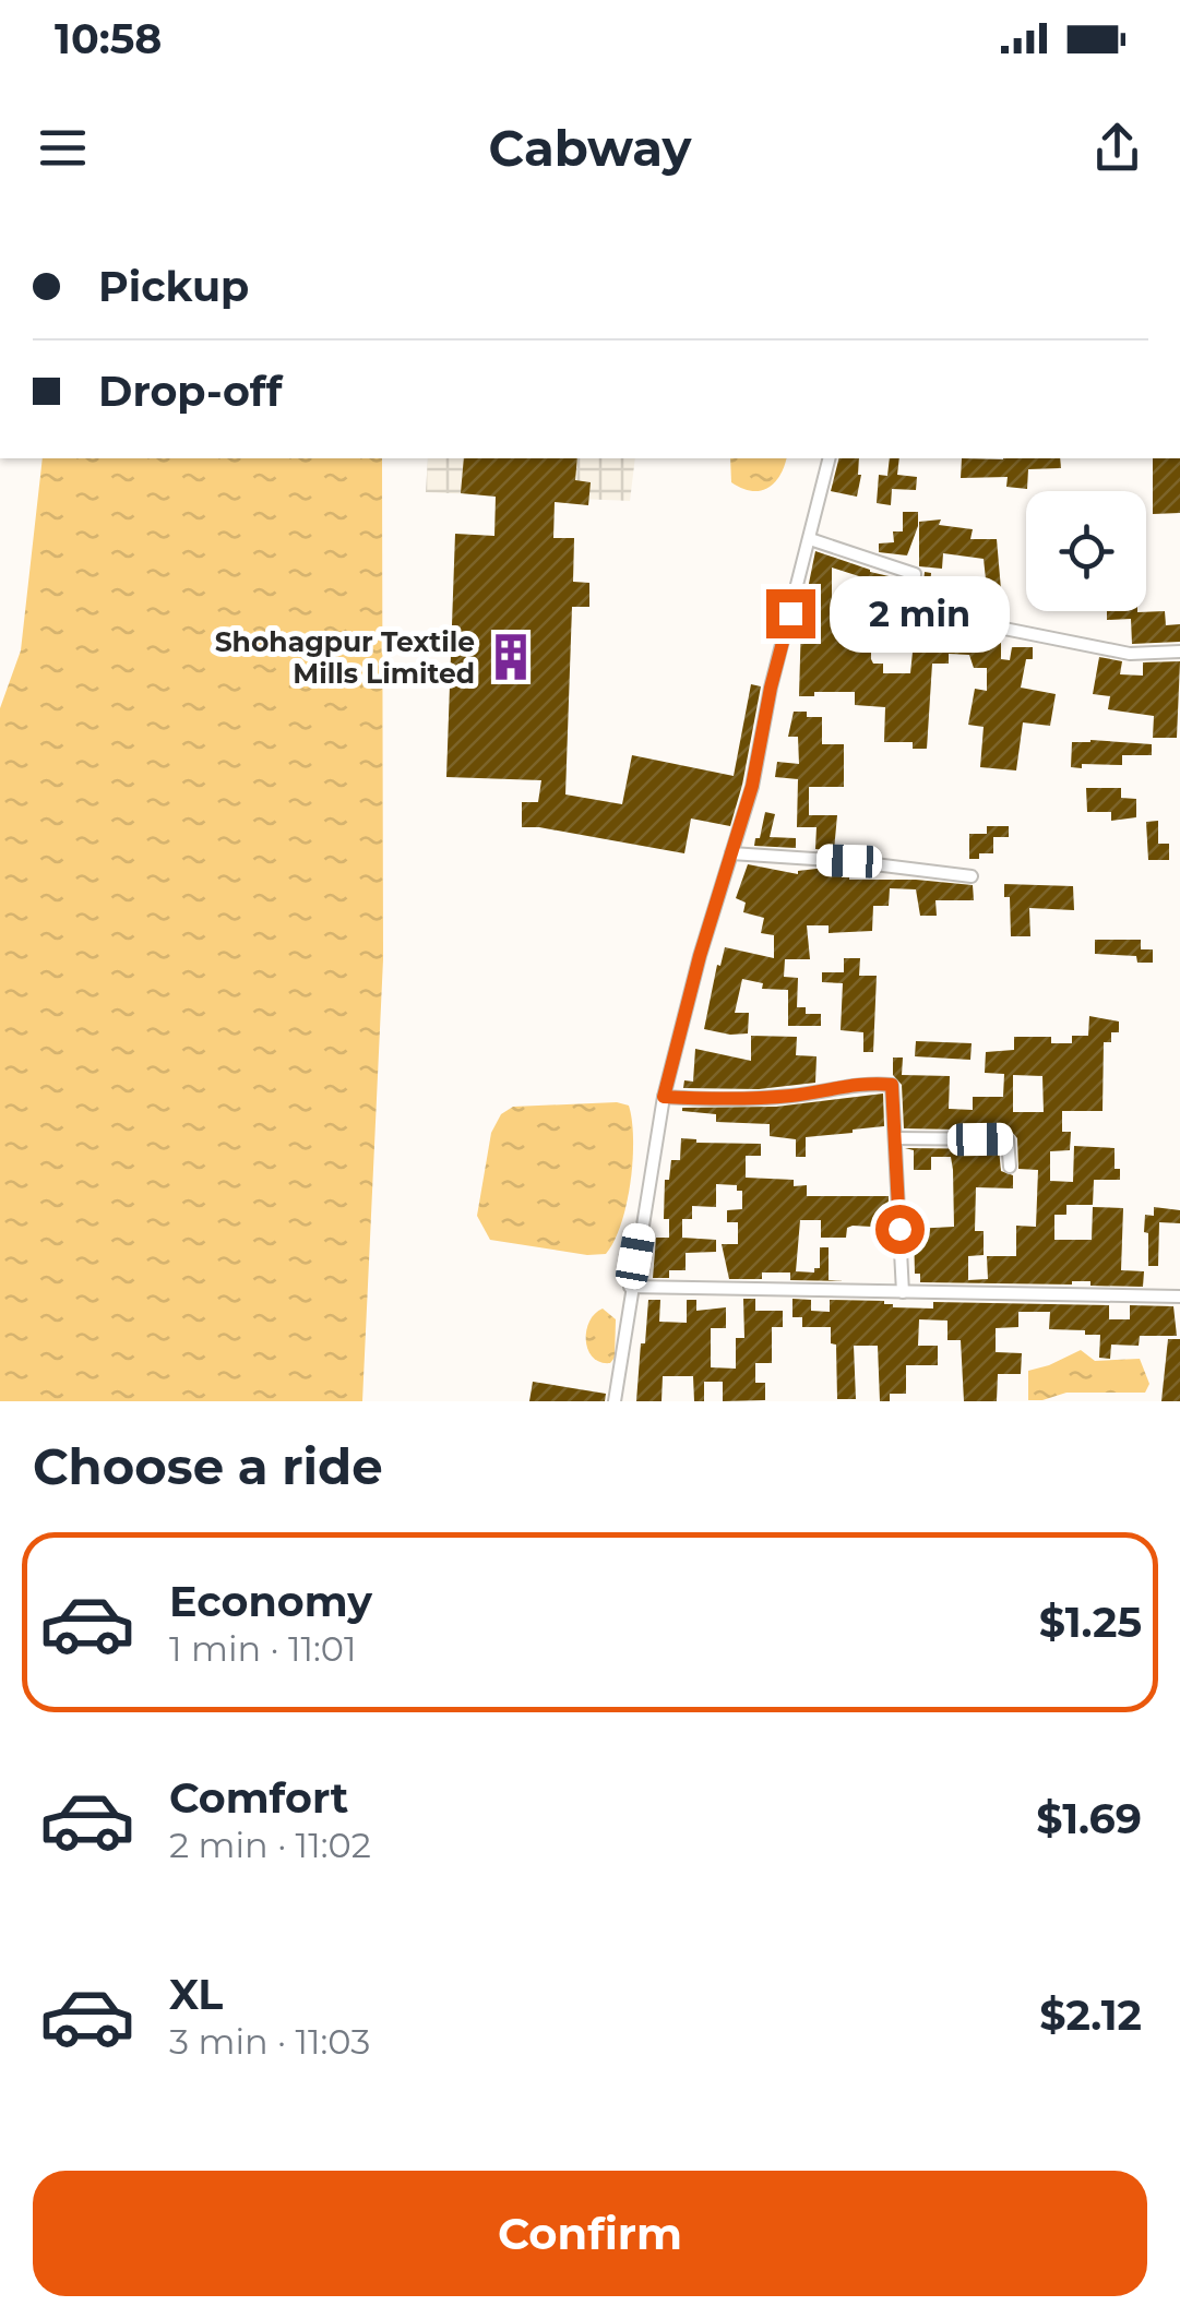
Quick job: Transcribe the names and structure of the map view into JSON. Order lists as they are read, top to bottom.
{
  "places": {
    "building": ["Shohagpur Textile Mills Limited"]
  },
  "page": {
    "status": "10:58",
    "header": "Cabway",
    "banner": ["Pickup", "Drop-off"],
    "bubble": "2 min",
    "heading": "Choose a ride",
    "list": [
      {
        "name": "Economy",
        "note": "1 min · 11:01",
        "value": "$1.25"
      },
      {
        "name": "Comfort",
        "note": "2 min · 11:02",
        "value": "$1.69"
      },
      {
        "name": "XL",
        "note": "3 min · 11:03",
        "value": "$2.12"
      }
    ],
    "buttons": "Confirm"
  }
}
